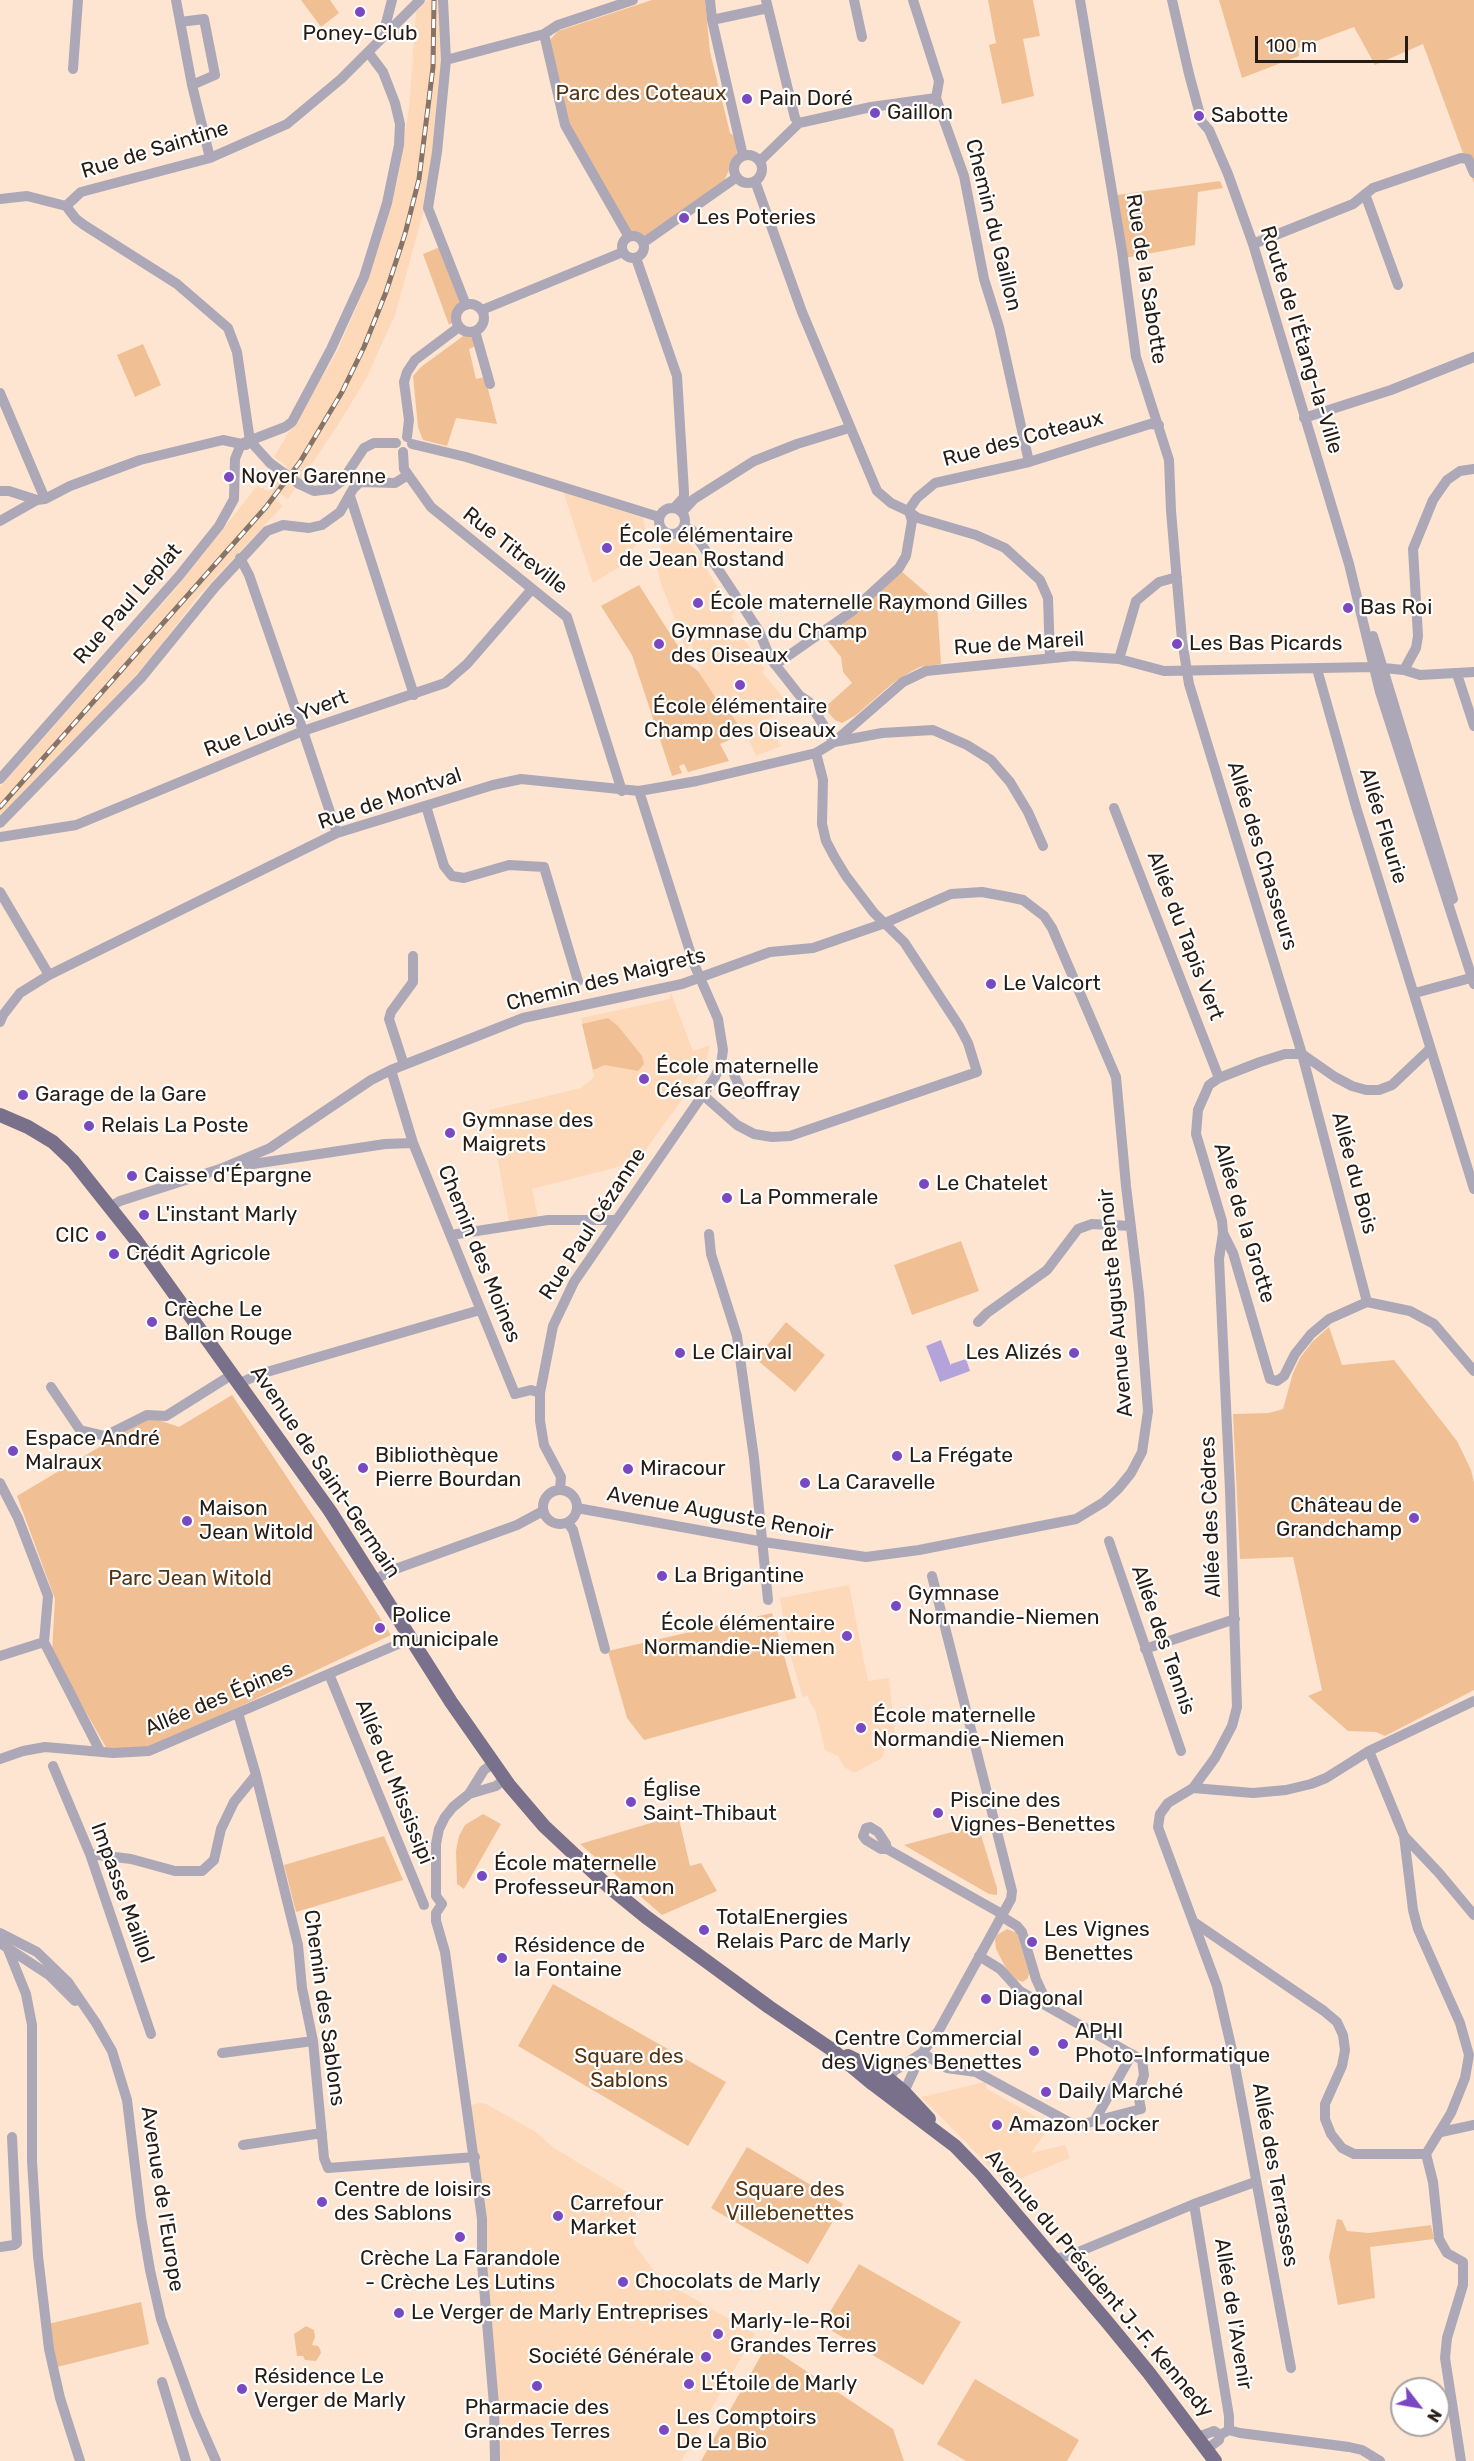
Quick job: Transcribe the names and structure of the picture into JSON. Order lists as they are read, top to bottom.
{
  "streets": {
    "main road": ["Avenue de Saint-Germain", "Avenue du Président J.-F. Kennedy"],
    "street": [
      "Rue de Saintine",
      "Chemin du Gaillon",
      "Rue de la Sabotte",
      "Route de l'Étang-la-Ville",
      "Rue des Coteaux",
      "Rue Titreville",
      "Rue Paul Leplat",
      "Rue de Mareil",
      "Rue Louis Yvert",
      "Rue de Montval",
      "Allée Fleurie",
      "Allée des Chasseurs",
      "Allée du Tapis Vert",
      "Chemin des Maigrets",
      "Allée du Bois",
      "Allée de la Grotte",
      "Rue Paul Cézanne",
      "Chemin des Moines",
      "Avenue Auguste Renoir",
      "Allée des Cèdres",
      "Allée des Tennis",
      "Allée des Épines",
      "Allée du Mississipi",
      "Impasse Maillol",
      "Chemin des Sablons",
      "Allée des Terrasses",
      "Avenue de l'Europe",
      "Allée de l'Avenir"
    ]
  },
  "crossings": [
    ["Chemin du Gaillon", "Rue des Coteaux"],
    ["Rue de la Sabotte", "Rue des Coteaux"],
    ["Rue de la Sabotte", "Rue de Mareil"],
    ["Rue de la Sabotte", "Allée des Chasseurs"],
    ["Route de l'Étang-la-Ville", "Rue de Mareil"],
    ["Rue Titreville", "Rue Louis Yvert"],
    ["Rue Titreville", "Rue de Montval"],
    ["Rue de Mareil", "Rue de Montval"],
    ["Rue de Mareil", "Allée Fleurie"],
    ["Rue de Mareil", "Allée des Chasseurs"],
    ["Allée des Chasseurs", "Allée du Bois"],
    ["Allée du Tapis Vert", "Allée de la Grotte"],
    ["Chemin des Maigrets", "Chemin des Moines"],
    ["Chemin des Maigrets", "Avenue Auguste Renoir"],
    ["Allée du Bois", "Allée de la Grotte"],
    ["Allée de la Grotte", "Allée des Cèdres"],
    ["Rue Paul Cézanne", "Chemin des Moines"],
    ["Rue Paul Cézanne", "Avenue Auguste Renoir"],
    ["Avenue de Saint-Germain", "Allée des Épines"],
    ["Avenue de Saint-Germain", "Avenue du Président J.-F. Kennedy"],
    ["Allée des Cèdres", "Allée des Terrasses"],
    ["Allée des Épines", "Allée du Mississipi"],
    ["Allée des Épines", "Chemin des Sablons"]
  ],
  "parks": [
    "Parc des Coteaux",
    "Parc Jean Witold",
    "Square des Sablons",
    "Square des Villebenettes"
  ],
  "places": [
    "Poney-Club",
    "Pain Doré",
    "Gaillon",
    "Sabotte",
    "Les Poteries",
    "Noyer Garenne",
    "École élémentaire de Jean Rostand",
    "École maternelle Raymond Gilles",
    "Bas Roi",
    "Gymnase du Champ des Oiseaux",
    "Les Bas Picards",
    "École élémentaire Champ des Oiseaux",
    "Le Valcort",
    "École maternelle César Geoffray",
    "Garage de la Gare",
    "Relais La Poste",
    "Gymnase des Maigrets",
    "Caisse d'Épargne",
    "Le Chatelet",
    "La Pommerale",
    "L'instant Marly",
    "CIC",
    "Crédit Agricole",
    "Crèche Le Ballon Rouge",
    "Le Clairval",
    "Les Alizés",
    "Espace André Malraux",
    "La Frégate",
    "Bibliothèque Pierre Bourdan",
    "Miracour",
    "La Caravelle",
    "Château de Grandchamp",
    "Maison Jean Witold",
    "La Brigantine",
    "Gymnase Normandie-Niemen",
    "Police municipale",
    "École élémentaire Normandie-Niemen",
    "École maternelle Normandie-Niemen",
    "Église Saint-Thibaut",
    "Piscine des Vignes-Benettes",
    "École maternelle Professeur Ramon",
    "TotalEnergies Relais Parc de Marly",
    "Les Vignes Benettes",
    "Résidence de la Fontaine",
    "Diagonal",
    "APHI Photo-Informatique",
    "Centre Commercial des Vignes Benettes",
    "Daily Marché",
    "Amazon Locker",
    "Centre de loisirs des Sablons",
    "Carrefour Market",
    "Crèche La Farandole - Crèche Les Lutins",
    "Chocolats de Marly",
    "Le Verger de Marly Entreprises",
    "Marly-le-Roi Grandes Terres",
    "Société Générale",
    "L'Étoile de Marly",
    "Pharmacie des Grandes Terres",
    "Résidence Le Verger de Marly",
    "Les Comptoirs De La Bio"
  ],
  "scale_bar": "100 m",
  "north": "bottom right"
}
